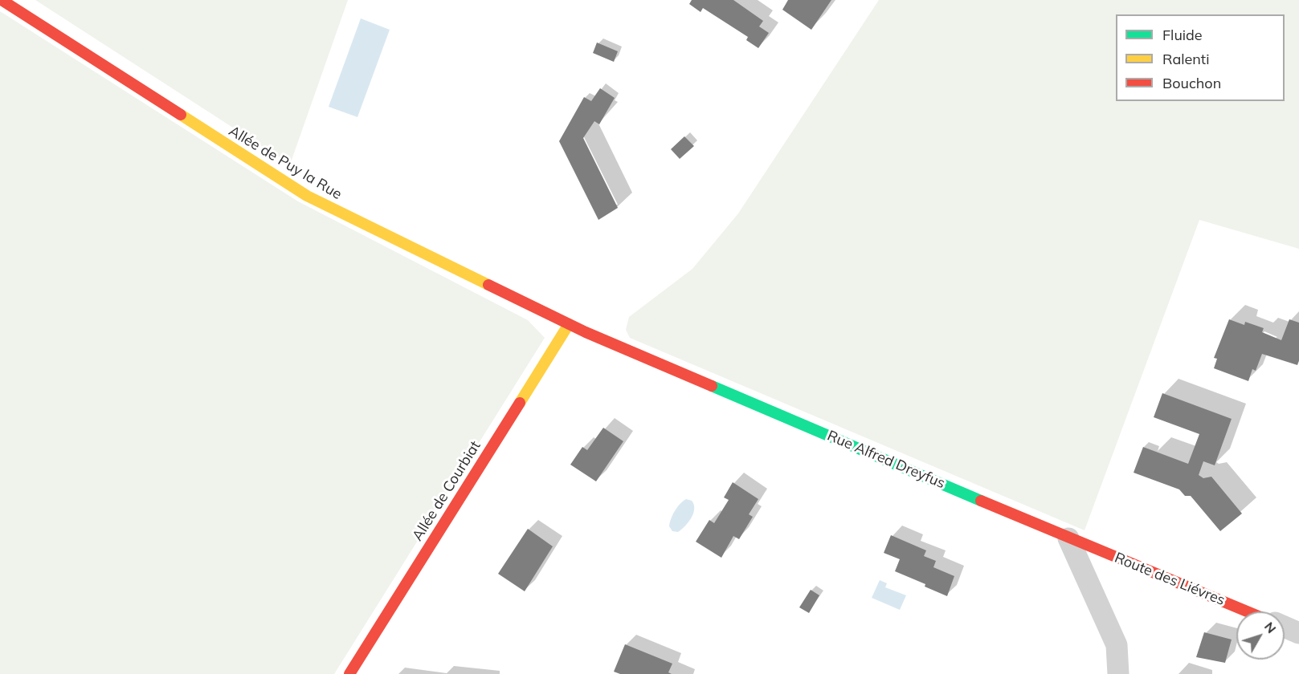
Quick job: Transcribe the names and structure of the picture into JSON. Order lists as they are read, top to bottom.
{
  "streets": {
    "street": [
      "Allée de Puy la Rue",
      "Rue Alfred Dreyfus",
      "Allée de Courbiat",
      "Route des Liévres"
    ]
  },
  "crossings": [
    ["Allée de Puy la Rue", "Rue Alfred Dreyfus"],
    ["Allée de Puy la Rue", "Allée de Courbiat"],
    ["Rue Alfred Dreyfus", "Allée de Courbiat"],
    ["Rue Alfred Dreyfus", "Route des Liévres"]
  ],
  "legend": ["Fluide", "Ralenti", "Bouchon"],
  "north": "top right"
}
